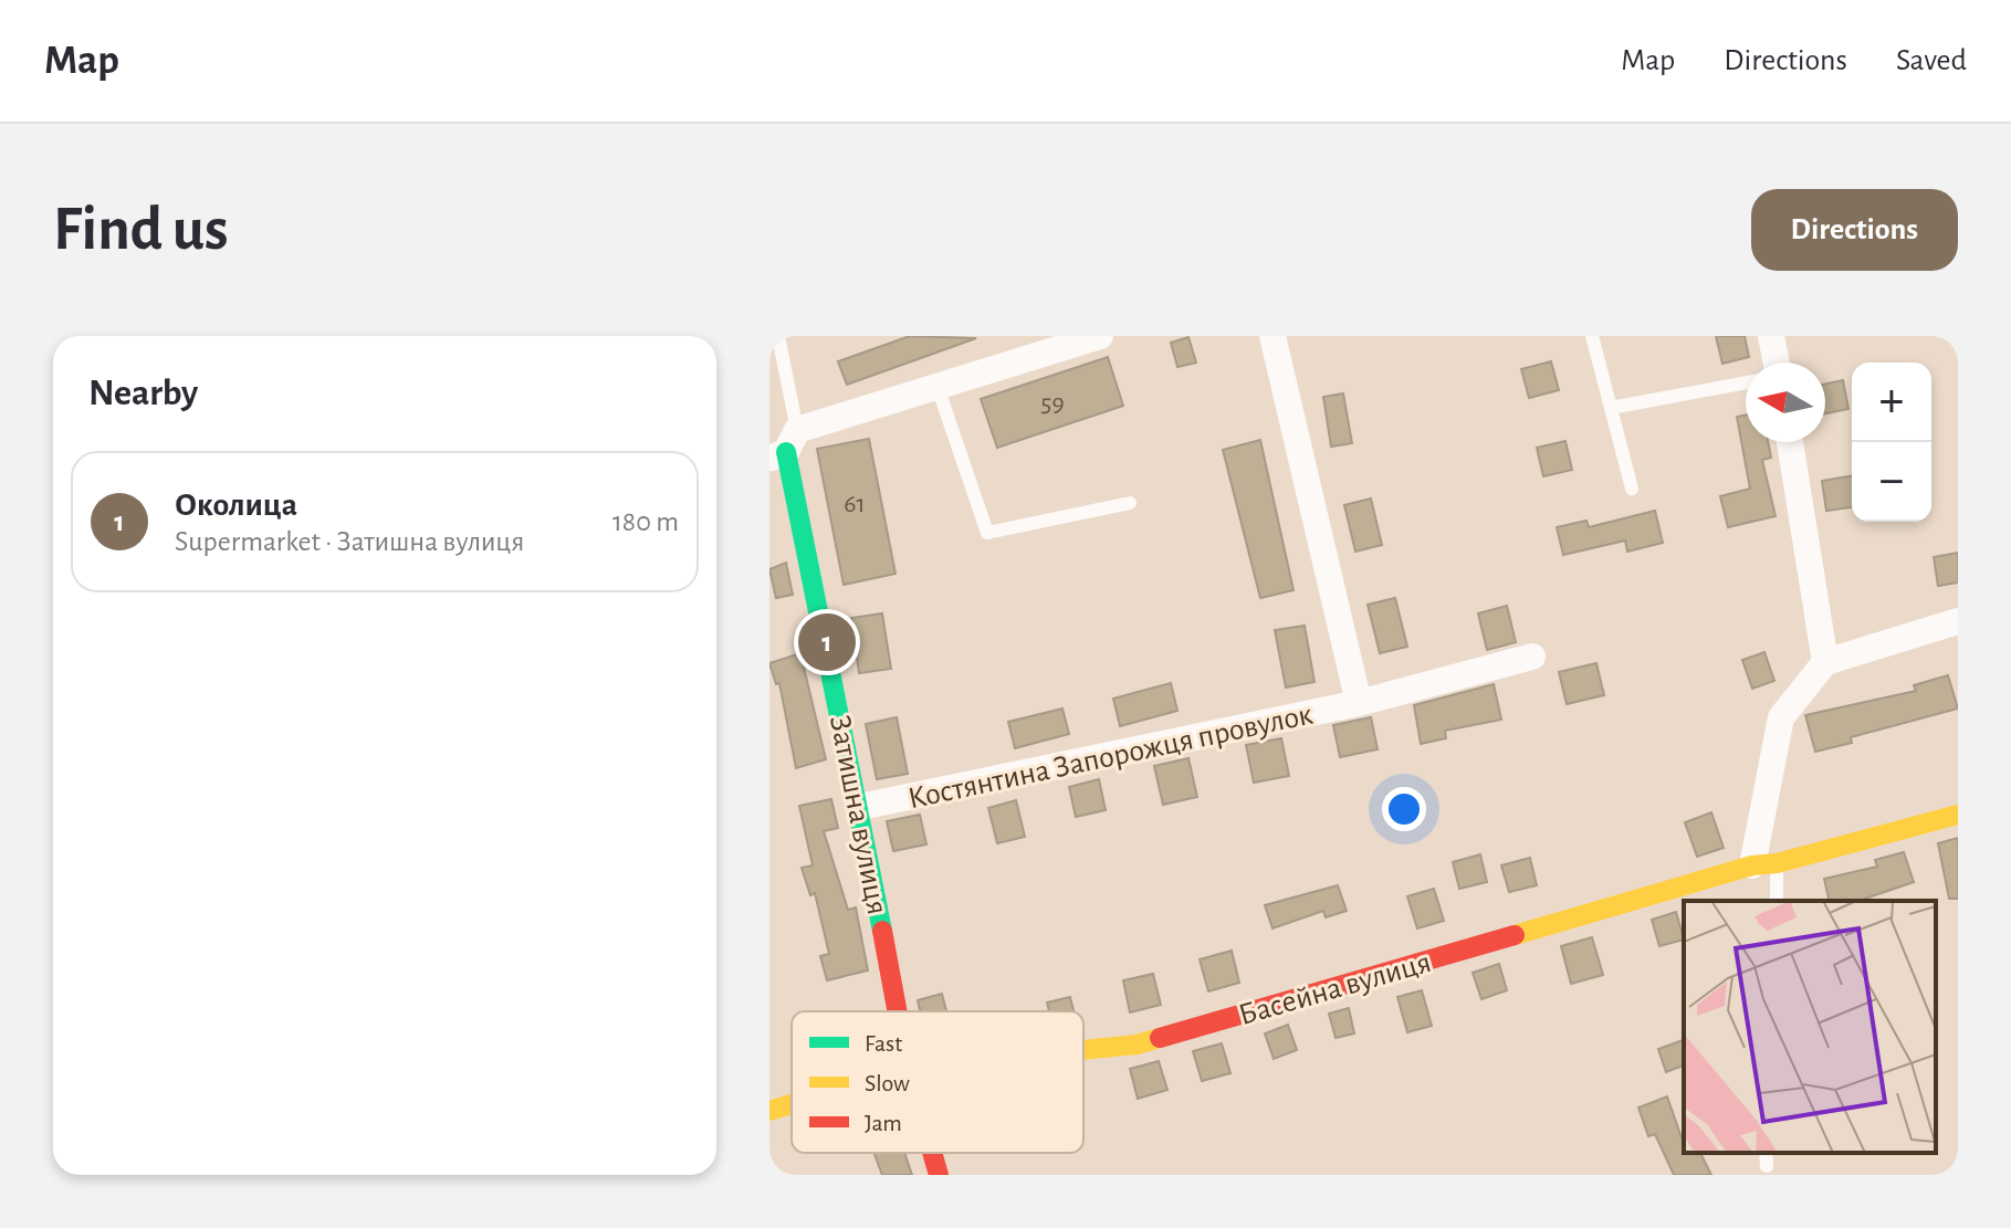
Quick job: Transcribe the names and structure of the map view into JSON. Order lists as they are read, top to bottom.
{
  "streets": {
    "street": ["Костянтина Запорожця провулок", "Затишна вулиця", "Басейна вулиця"]
  },
  "crossings": [
    ["Костянтина Запорожця провулок", "Затишна вулиця"]
  ],
  "house_numbers": ["59", "61"],
  "legend": ["Fast", "Slow", "Jam"],
  "north": "left",
  "page": {
    "header": "Map",
    "nav": ["Map", "Directions", "Saved"],
    "buttons": "Directions",
    "title": "Find us",
    "heading": "Nearby",
    "map_buttons": ["+", "−"],
    "list": [
      {
        "mark": "1",
        "name": "Околица",
        "note": "Supermarket · Затишна вулиця",
        "value": "180 m"
      }
    ],
    "pins": "1"
  }
}
